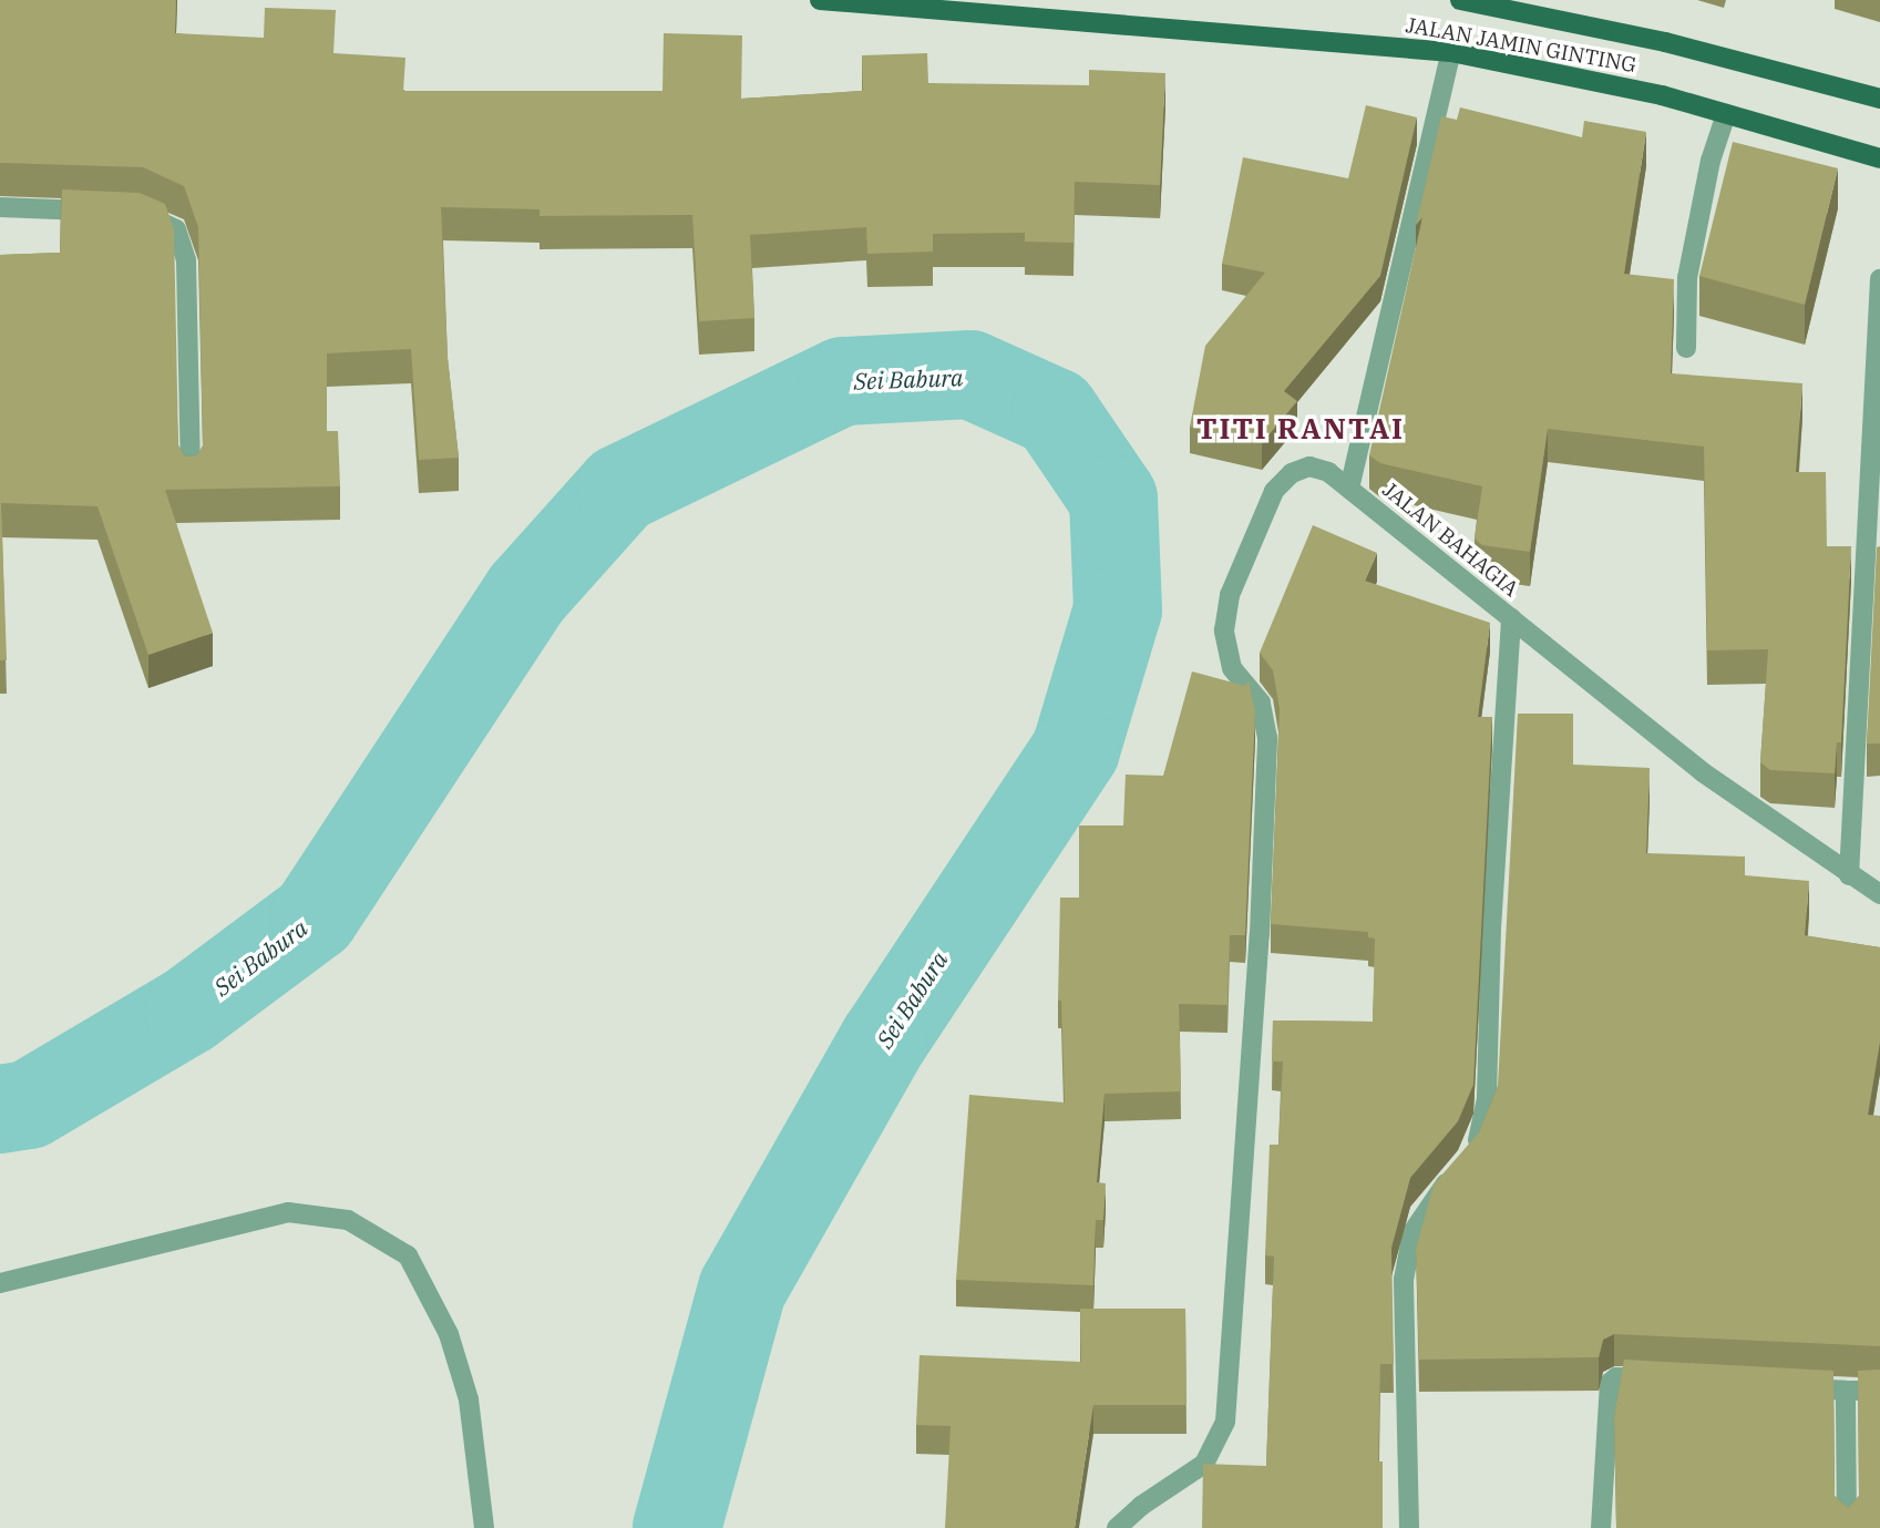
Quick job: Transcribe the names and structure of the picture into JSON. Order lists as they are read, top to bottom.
{
  "streets": {
    "main road": ["JALAN JAMIN GINTING"],
    "street": ["JALAN BAHAGIA"]
  },
  "crossings": [
    ["JALAN JAMIN GINTING", "JALAN BAHAGIA"]
  ],
  "districts": ["TITI RANTAI"],
  "water": ["Sei Babura"]
}
